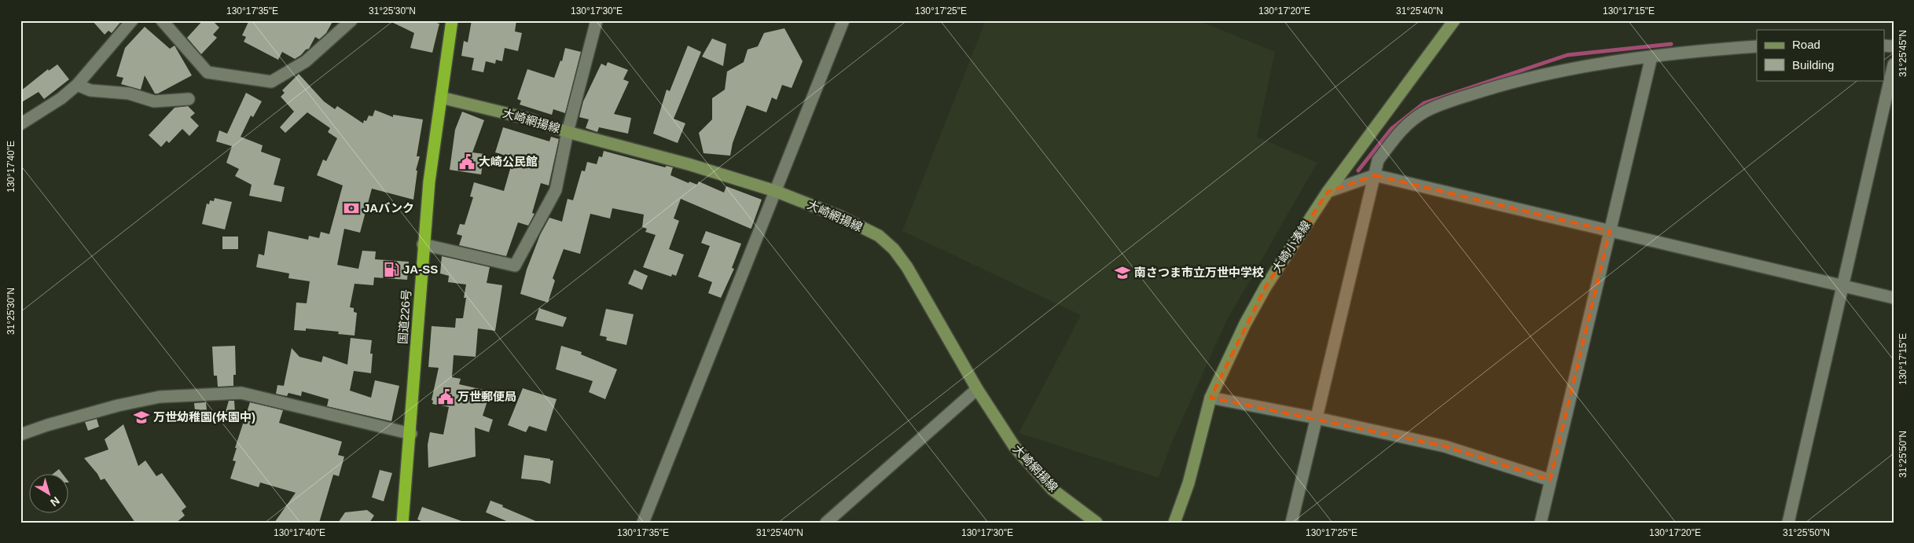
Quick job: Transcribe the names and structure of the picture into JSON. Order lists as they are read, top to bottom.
{
  "streets": {
    "highway": ["国道226号"],
    "street": ["大崎網揚線", "大崎小湊線"]
  },
  "crossings": [
    ["大崎網揚線", "国道226号"]
  ],
  "places": {
    "public building": ["大崎公民館", "万世郵便局"],
    "bank": ["JAバンク"],
    "fuel station": ["JA-SS"],
    "school or university": ["南さつま市立万世中学校", "万世幼稚園(休園中)"]
  },
  "legend": ["Road", "Building"],
  "north": "bottom right",
  "coordinates": [
    "130°17'35\"E",
    "31°25'30\"N",
    "130°17'30\"E",
    "130°17'25\"E",
    "130°17'20\"E",
    "31°25'40\"N",
    "130°17'15\"E",
    "31°25'45\"N",
    "130°17'40\"E",
    "31°25'50\"N"
  ]
}
